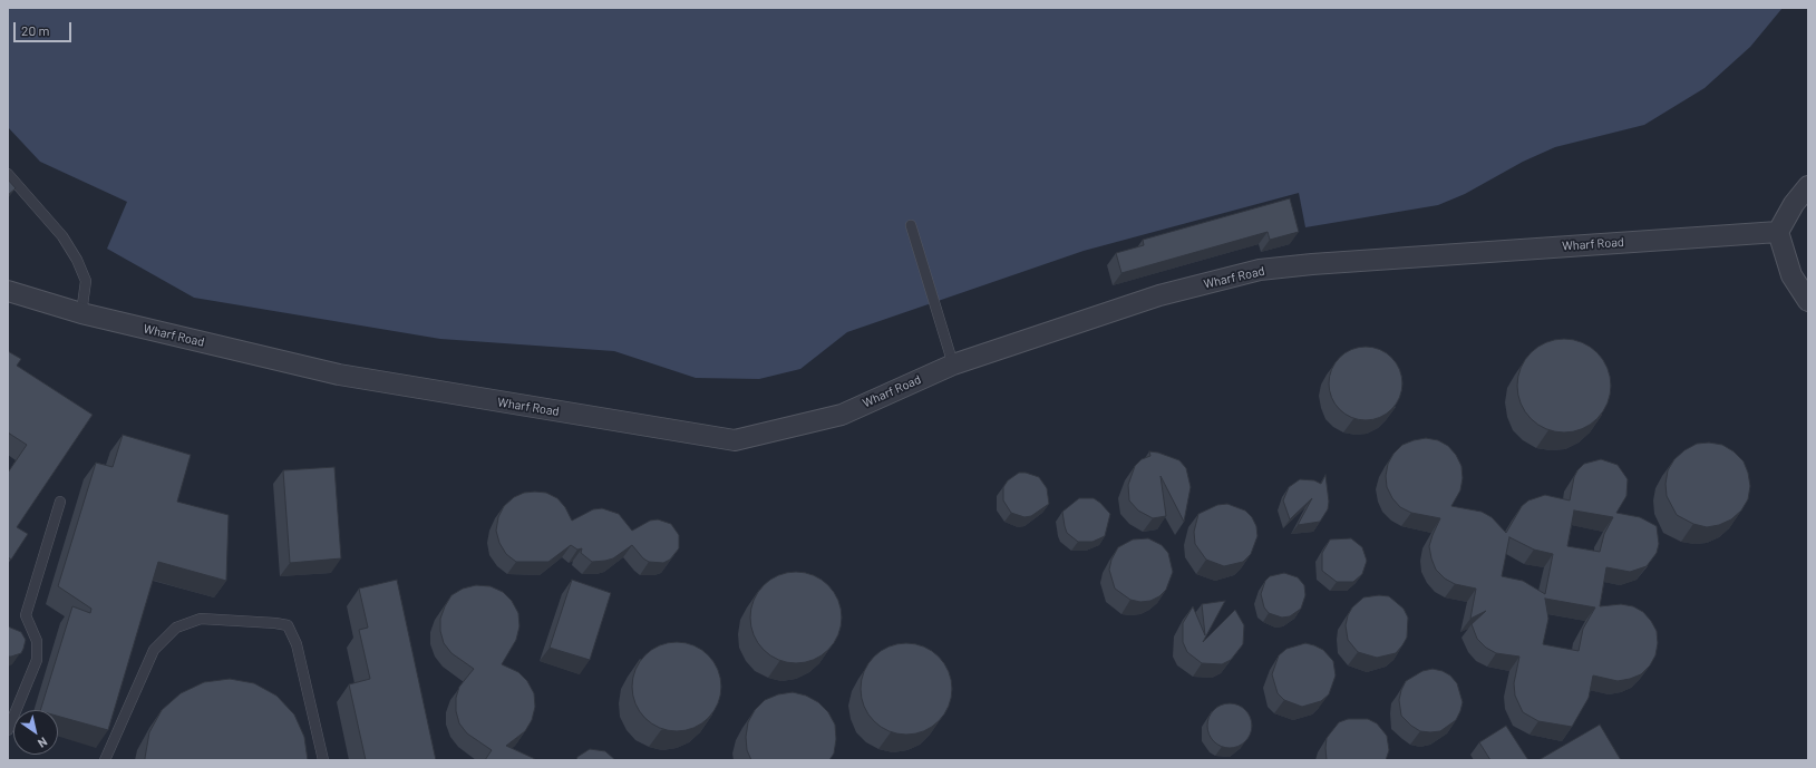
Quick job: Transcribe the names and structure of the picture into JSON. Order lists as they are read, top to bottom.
{
  "streets": {
    "street": ["Wharf Road"]
  },
  "scale_bar": "20 m",
  "north": "bottom right"
}
